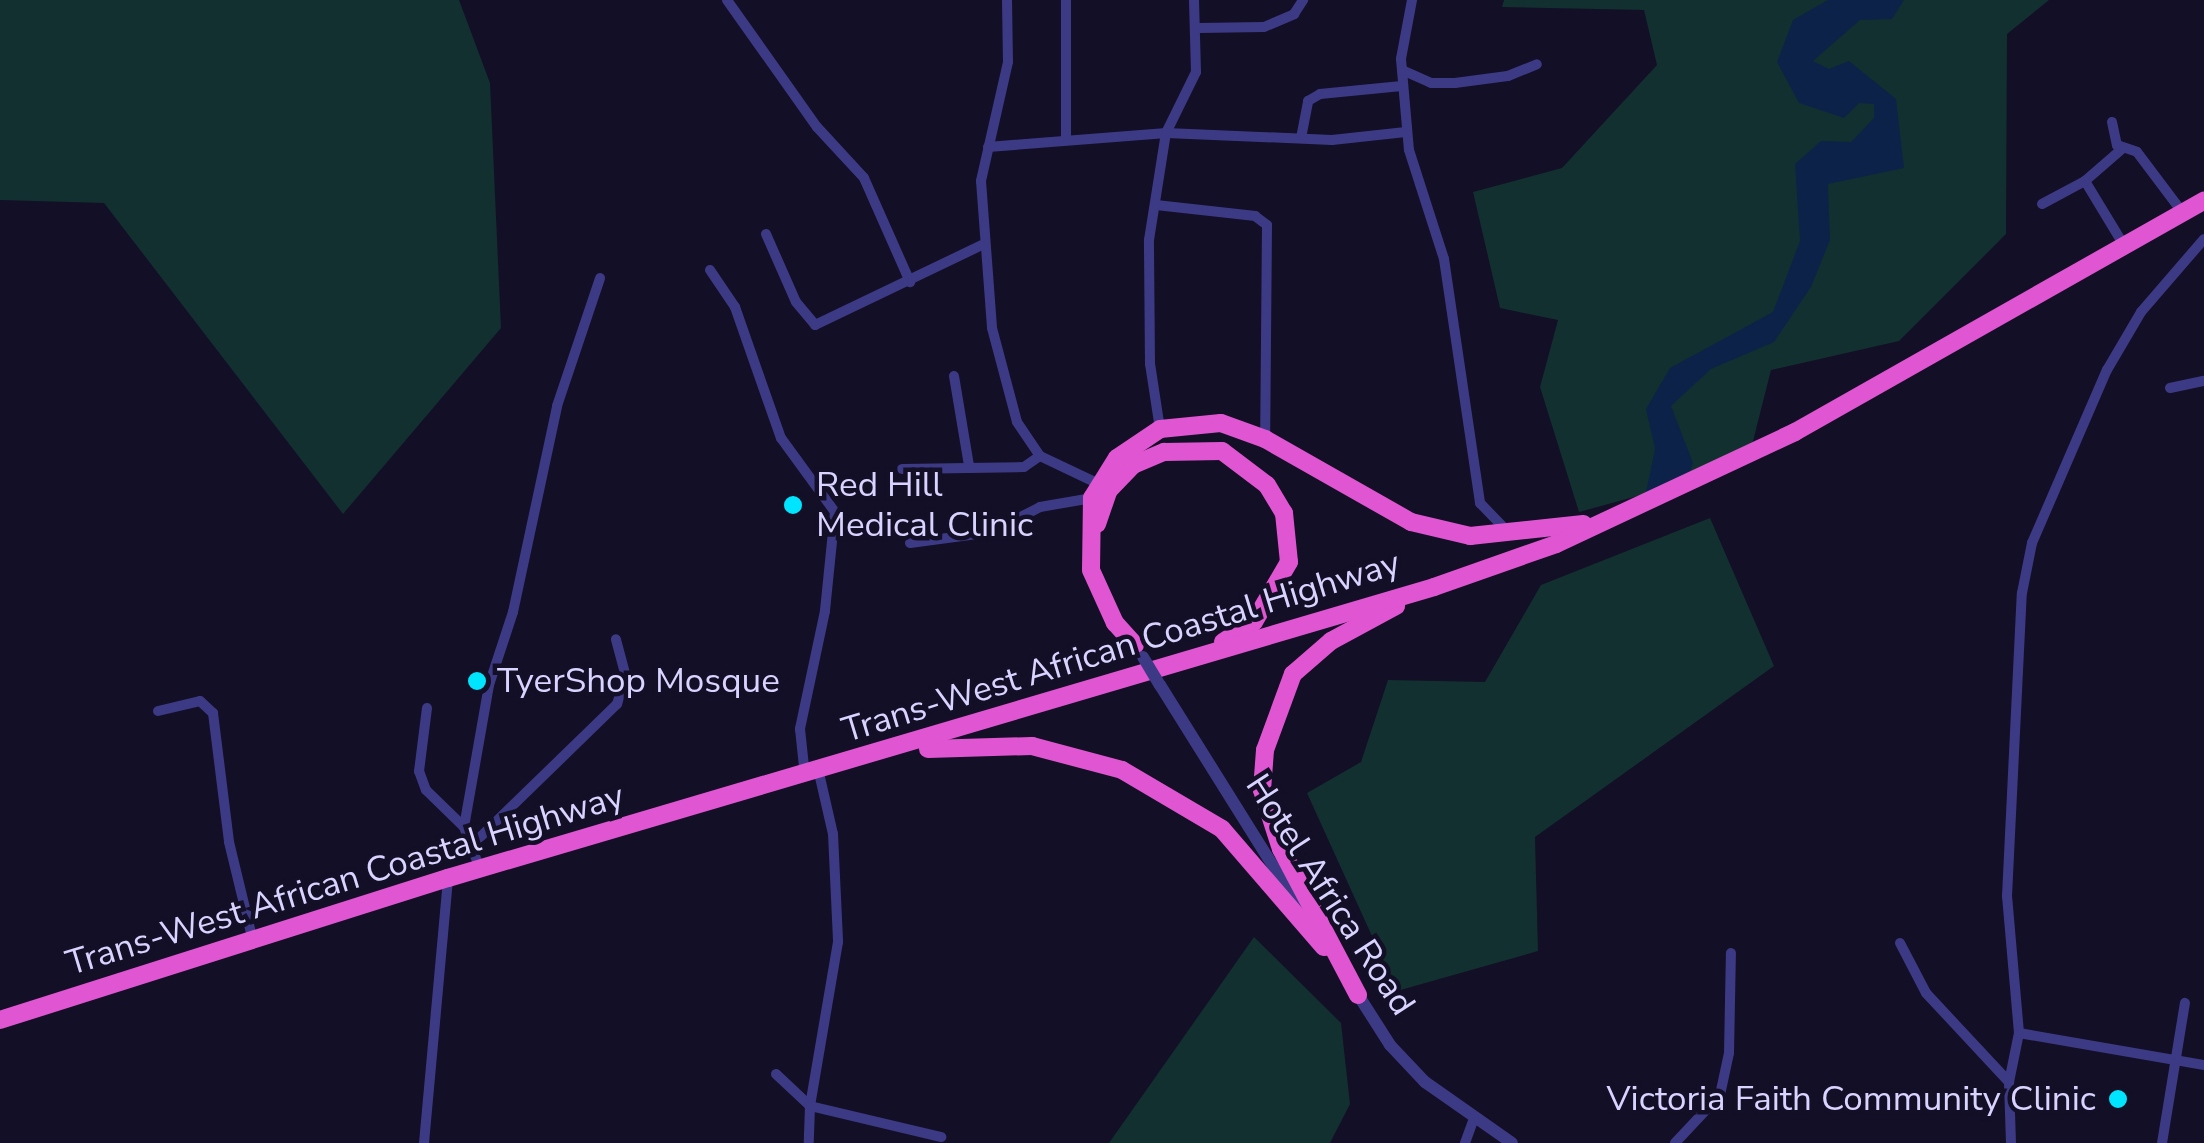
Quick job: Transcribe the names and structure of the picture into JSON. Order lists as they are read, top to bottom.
{
  "streets": {
    "highway": ["Trans-West African Coastal Highway"],
    "street": ["Hotel Africa Road"]
  },
  "places": ["Red Hill Medical Clinic", "TyerShop Mosque", "Victoria Faith Community Clinic"]
}
